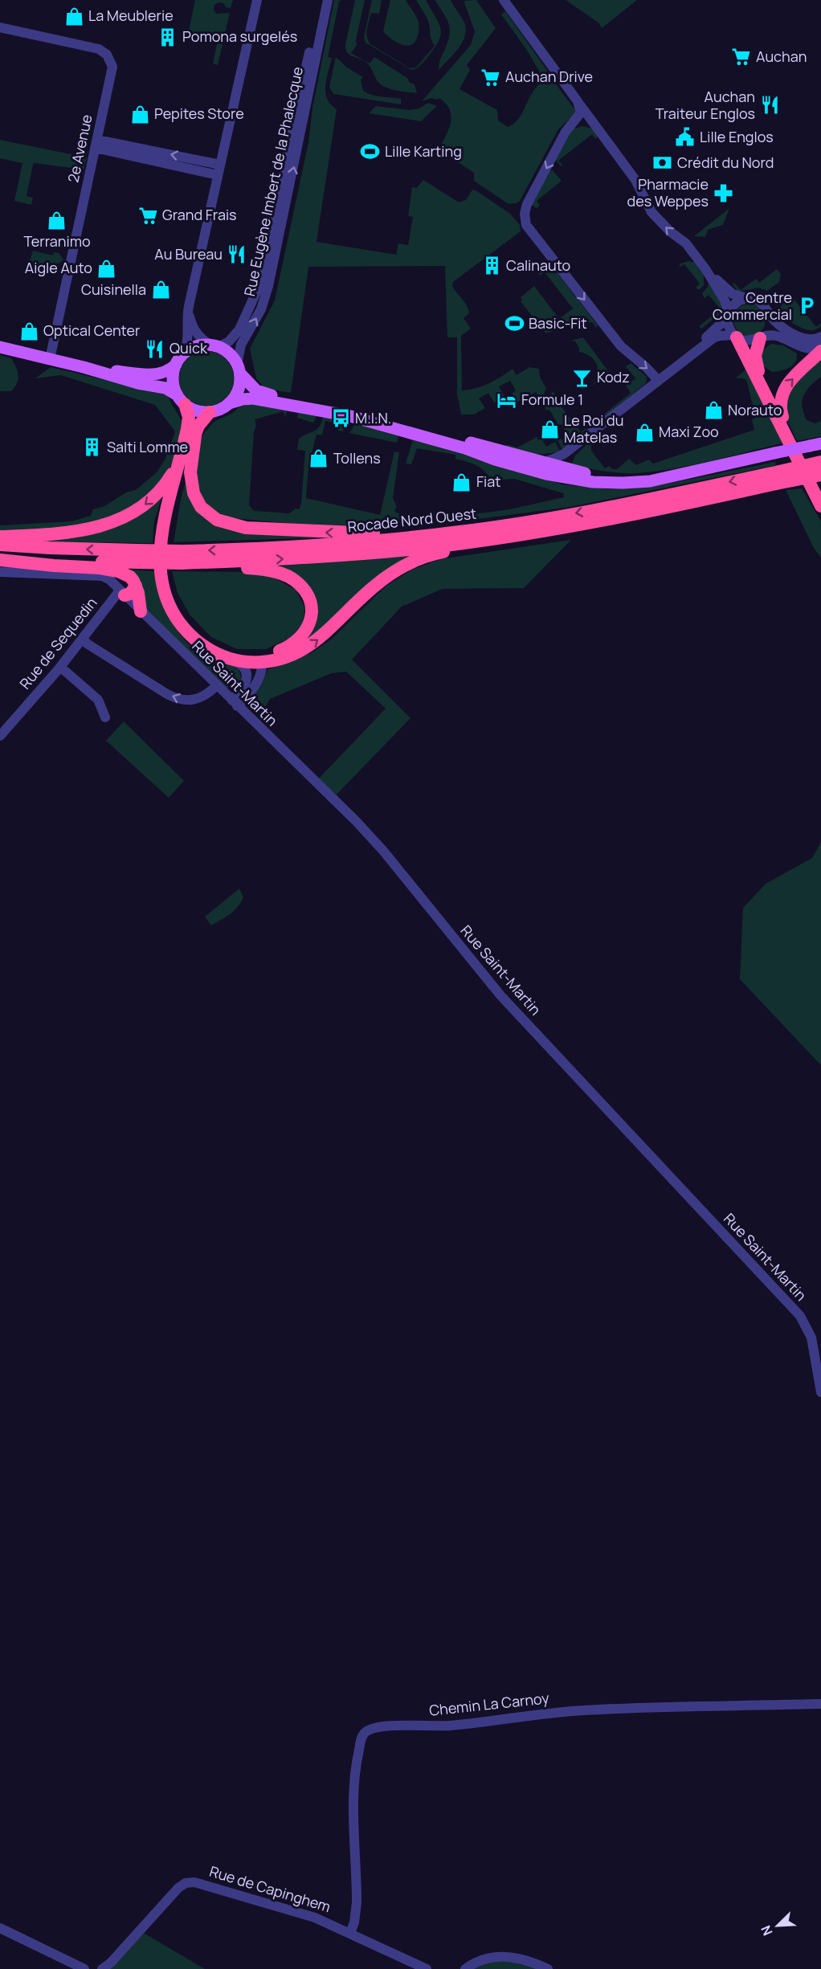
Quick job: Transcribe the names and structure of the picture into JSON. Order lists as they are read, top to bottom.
{
  "streets": {
    "highway": ["Rocade Nord Ouest"],
    "street": [
      "2e Avenue",
      "Rue Eugène Imbert de la Phalecque",
      "Rue de Sequedin",
      "Rue Saint-Martin",
      "Chemin La Carnoy",
      "Rue de Capinghem"
    ]
  },
  "crossings": [
    ["Rue de Sequedin", "Rue Saint-Martin"],
    ["Chemin La Carnoy", "Rue de Capinghem"]
  ],
  "places": {
    "shop": [
      "La Meublerie",
      "Pepites Store",
      "Terranimo",
      "Aigle Auto",
      "Cuisinella",
      "Optical Center",
      "Norauto",
      "Le Roi du Matelas",
      "Maxi Zoo",
      "Tollens",
      "Fiat"
    ],
    "building": ["Pomona surgelés", "Calinauto", "Salti Lomme"],
    "supermarket": ["Auchan", "Auchan Drive", "Grand Frais"],
    "restaurant": ["Auchan Traiteur Englos", "Au Bureau", "Quick"],
    "public building": ["Lille Englos"],
    "sports": ["Lille Karting", "Basic-Fit"],
    "bank": ["Crédit du Nord"],
    "pharmacy": ["Pharmacie des Weppes"],
    "parking": ["Centre Commercial"],
    "bar": ["Kodz"],
    "hotel": ["Formule 1"],
    "bus stop": ["M.I.N."]
  },
  "north": "bottom left"
}
